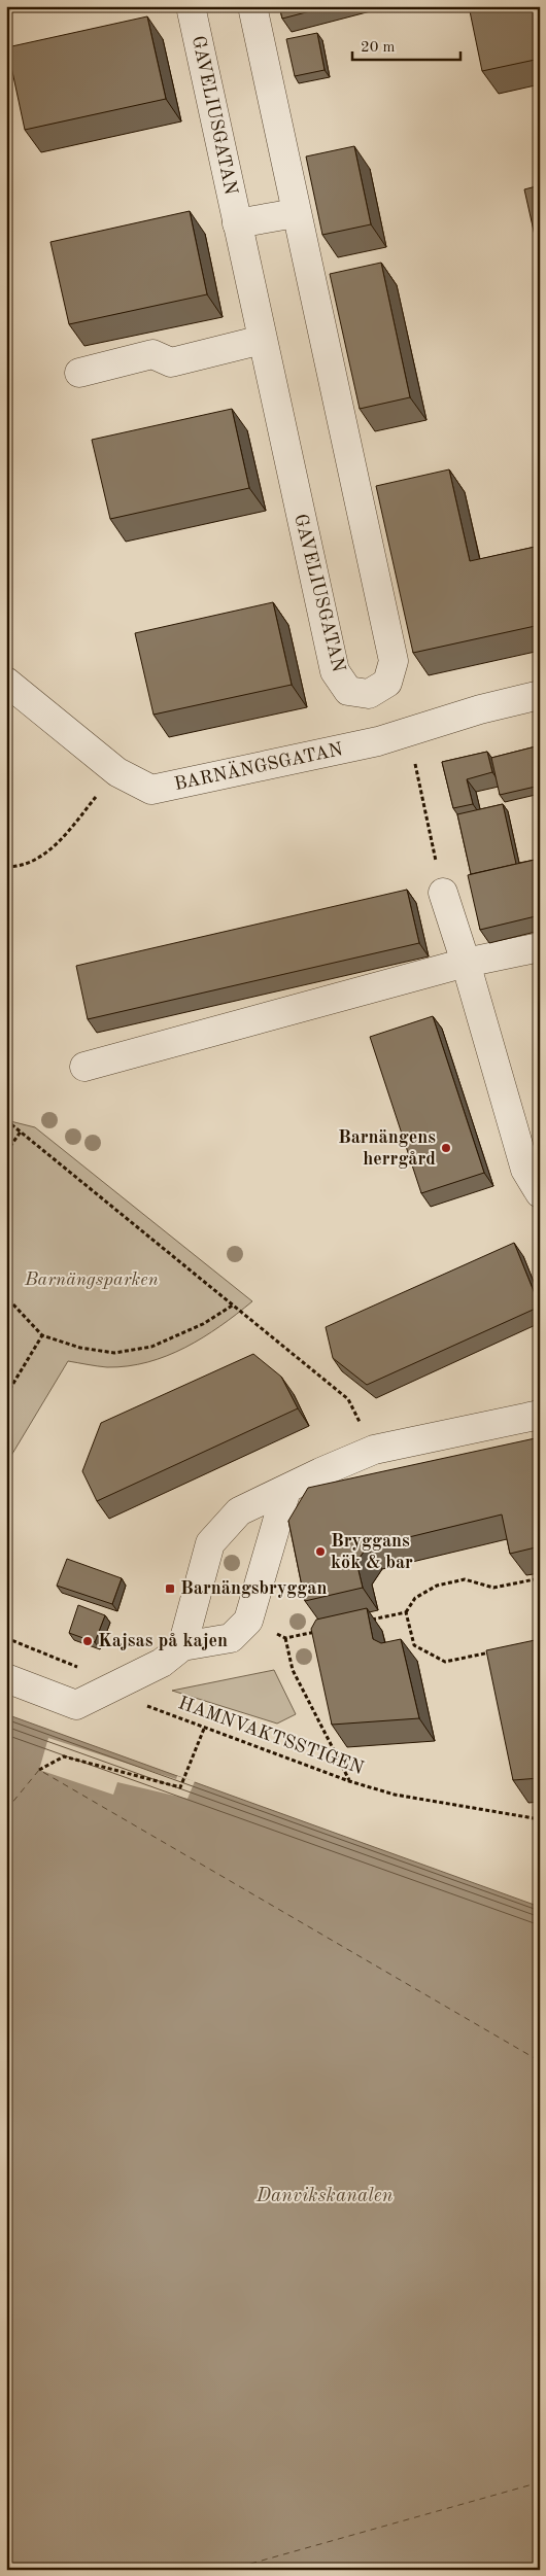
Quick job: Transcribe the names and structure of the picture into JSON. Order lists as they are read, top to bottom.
{
  "streets": {
    "street": ["GAVELIUSGATAN", "BARNÄNGSGATAN"],
    "path": ["HAMNVAKTSSTIGEN"]
  },
  "water": ["Danvikskanalen"],
  "parks": ["Barnängsparken"],
  "places": {
    "other": ["Barnängens herrgård", "Bryggans kök & bar", "Kajsas på kajen"],
    "transit": ["Barnängsbryggan"]
  },
  "scale_bar": "20 m"
}
